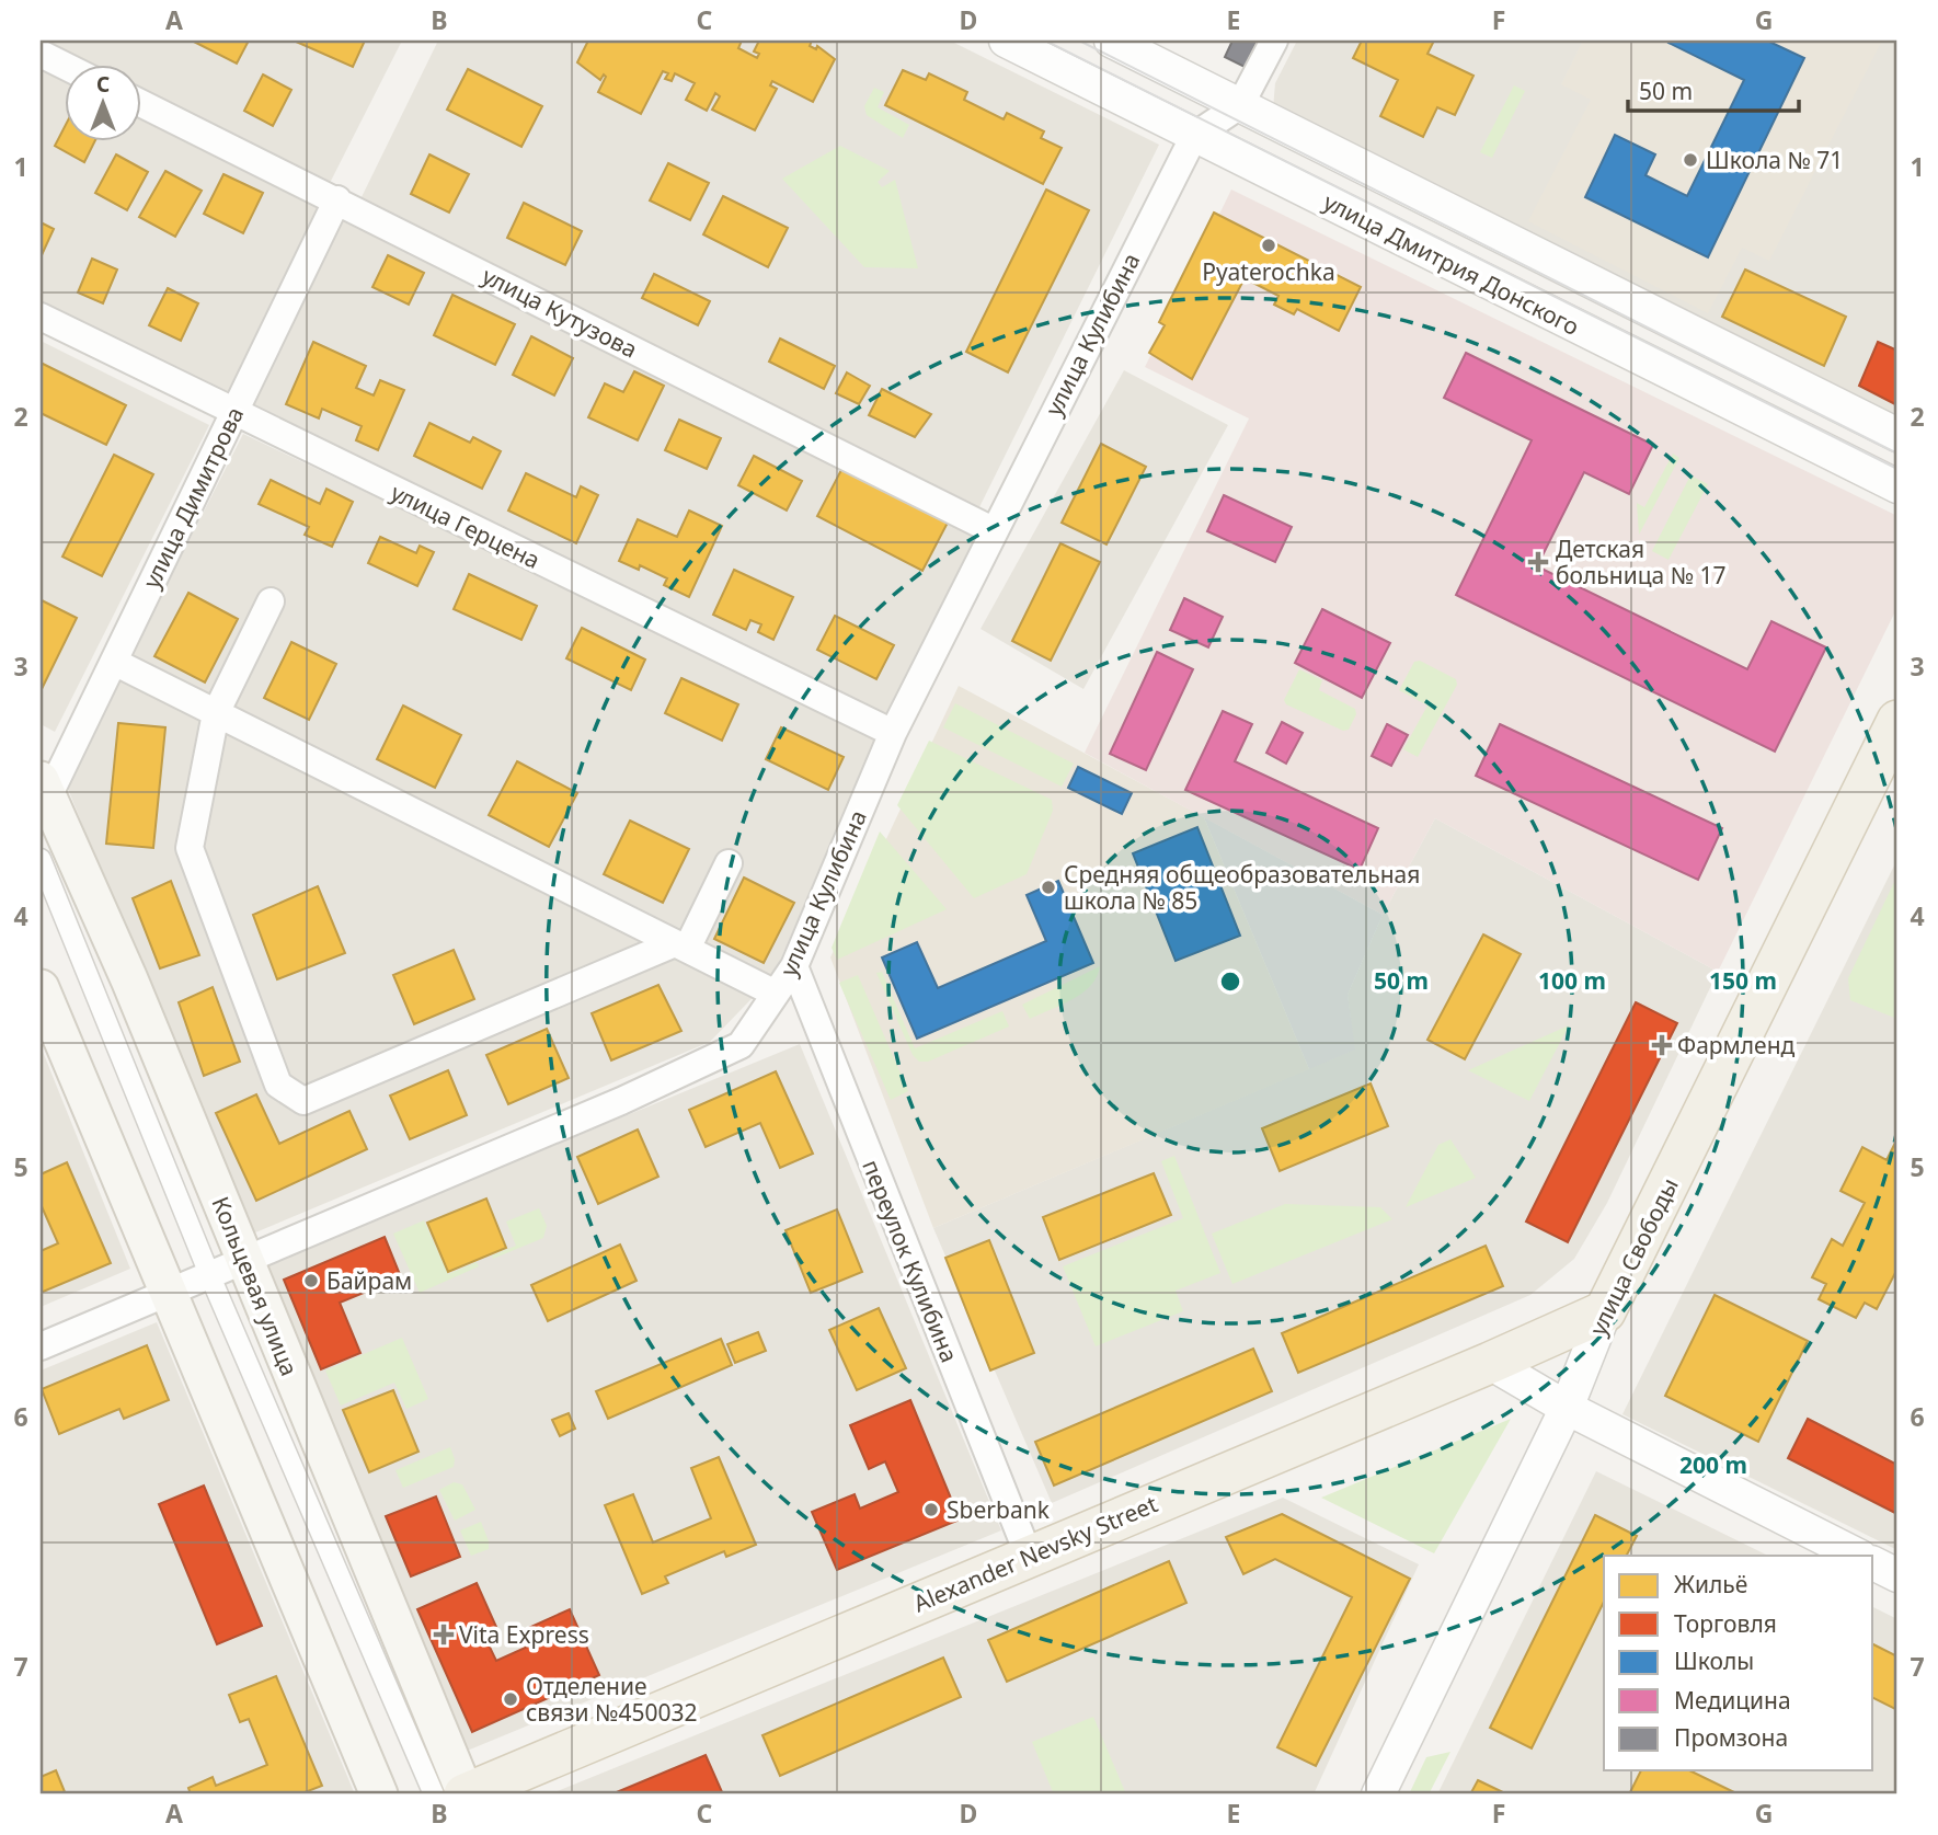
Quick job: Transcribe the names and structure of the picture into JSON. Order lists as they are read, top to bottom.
{
  "streets": {
    "main road": ["улица Свободы", "Кольцевая улица", "Alexander Nevsky Street"],
    "street": [
      "улица Дмитрия Донского",
      "улица Кутузова",
      "улица Кулибина",
      "улица Димитрова",
      "улица Герцена",
      "переулок Кулибина"
    ]
  },
  "crossings": [
    ["улица Дмитрия Донского", "улица Кулибина"],
    ["улица Кутузова", "улица Кулибина"],
    ["улица Кутузова", "улица Димитрова"],
    ["улица Кулибина", "улица Герцена"],
    ["улица Кулибина", "переулок Кулибина"],
    ["улица Кулибина", "Кольцевая улица"],
    ["улица Димитрова", "улица Герцена"],
    ["улица Димитрова", "Кольцевая улица"],
    ["улица Свободы", "Alexander Nevsky Street"],
    ["переулок Кулибина", "Alexander Nevsky Street"],
    ["Кольцевая улица", "Alexander Nevsky Street"]
  ],
  "places": {
    "other": [
      "Школа № 71",
      "Pyaterochka",
      "Средняя общеобразовательная школа № 85",
      "Байрам",
      "Sberbank",
      "Отделение связи №450032"
    ],
    "health": ["Детская больница № 17", "Фармленд", "Vita Express"]
  },
  "legend": [
    "Жильё",
    "Торговля",
    "Школы",
    "Медицина",
    "Промзона"
  ],
  "scale_bar": "50 m",
  "north": "top",
  "grid": {
    "columns": [
      "A",
      "B",
      "C",
      "D",
      "E",
      "F",
      "G"
    ],
    "rows": [
      "1",
      "2",
      "3",
      "4",
      "5",
      "6",
      "7"
    ]
  },
  "rings": [
    "50 m",
    "100 m",
    "150 m",
    "200 m"
  ]
}
